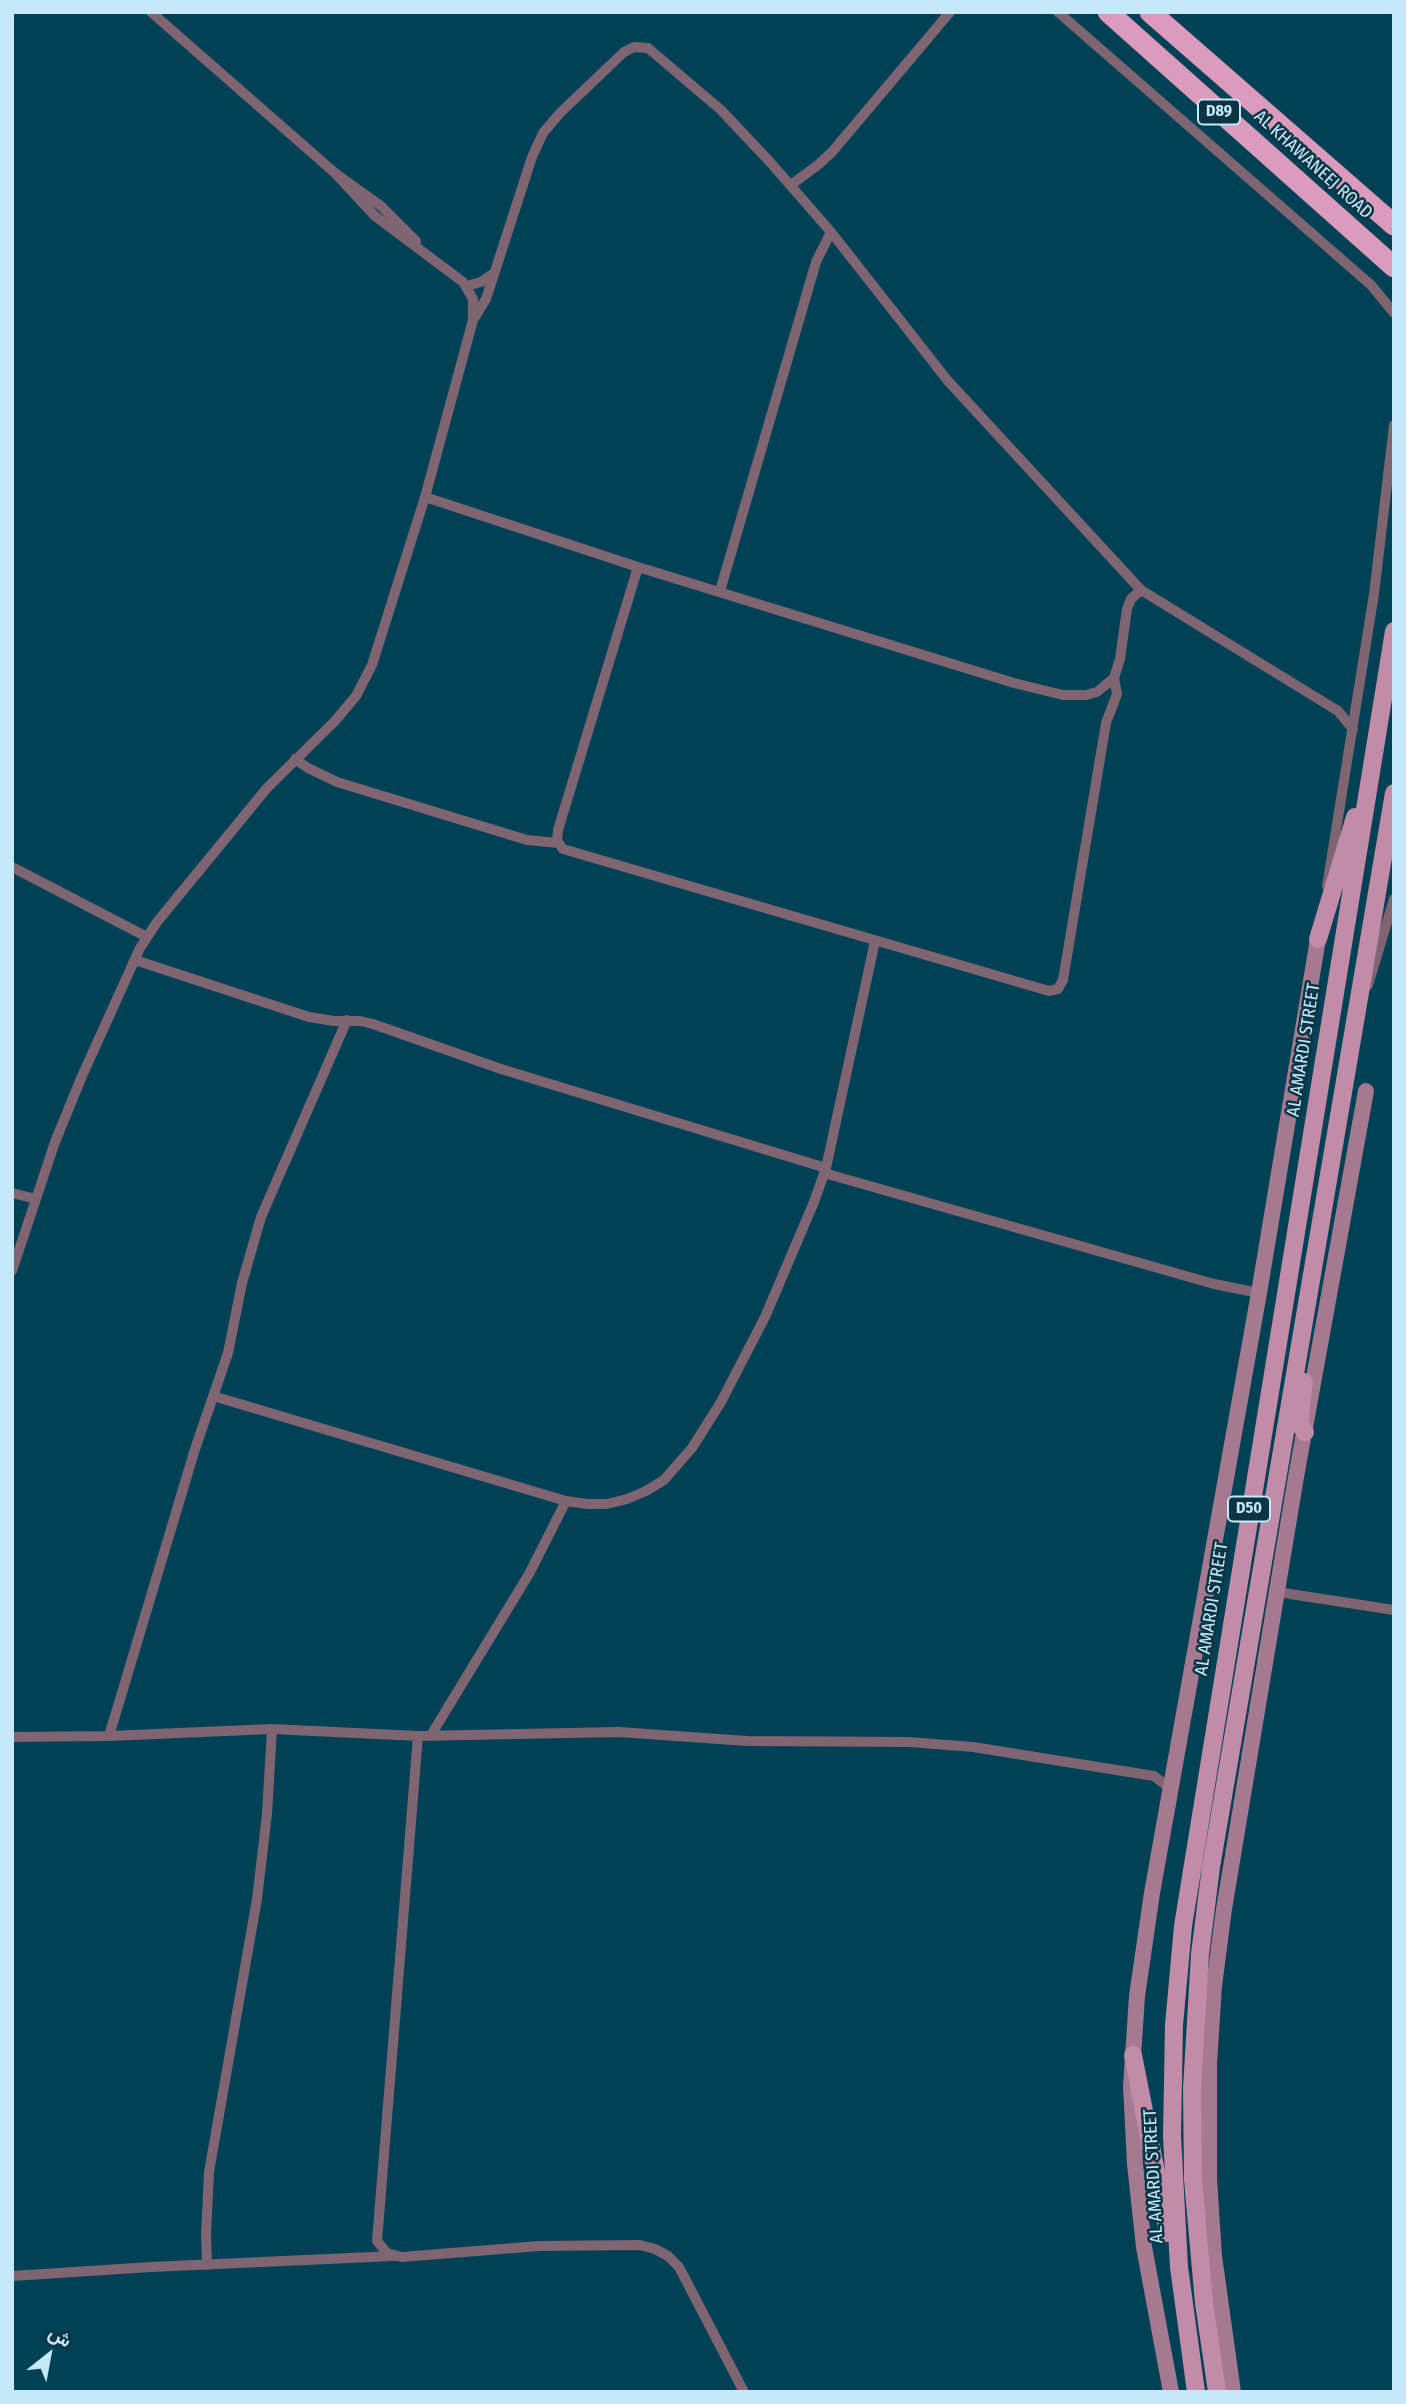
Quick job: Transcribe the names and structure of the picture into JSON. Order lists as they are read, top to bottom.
{
  "streets": {
    "highway": ["D89", "AL KHAWANEEJ ROAD"],
    "main road": ["AL AMARDI STREET", "D50"]
  },
  "north": "top right"
}
